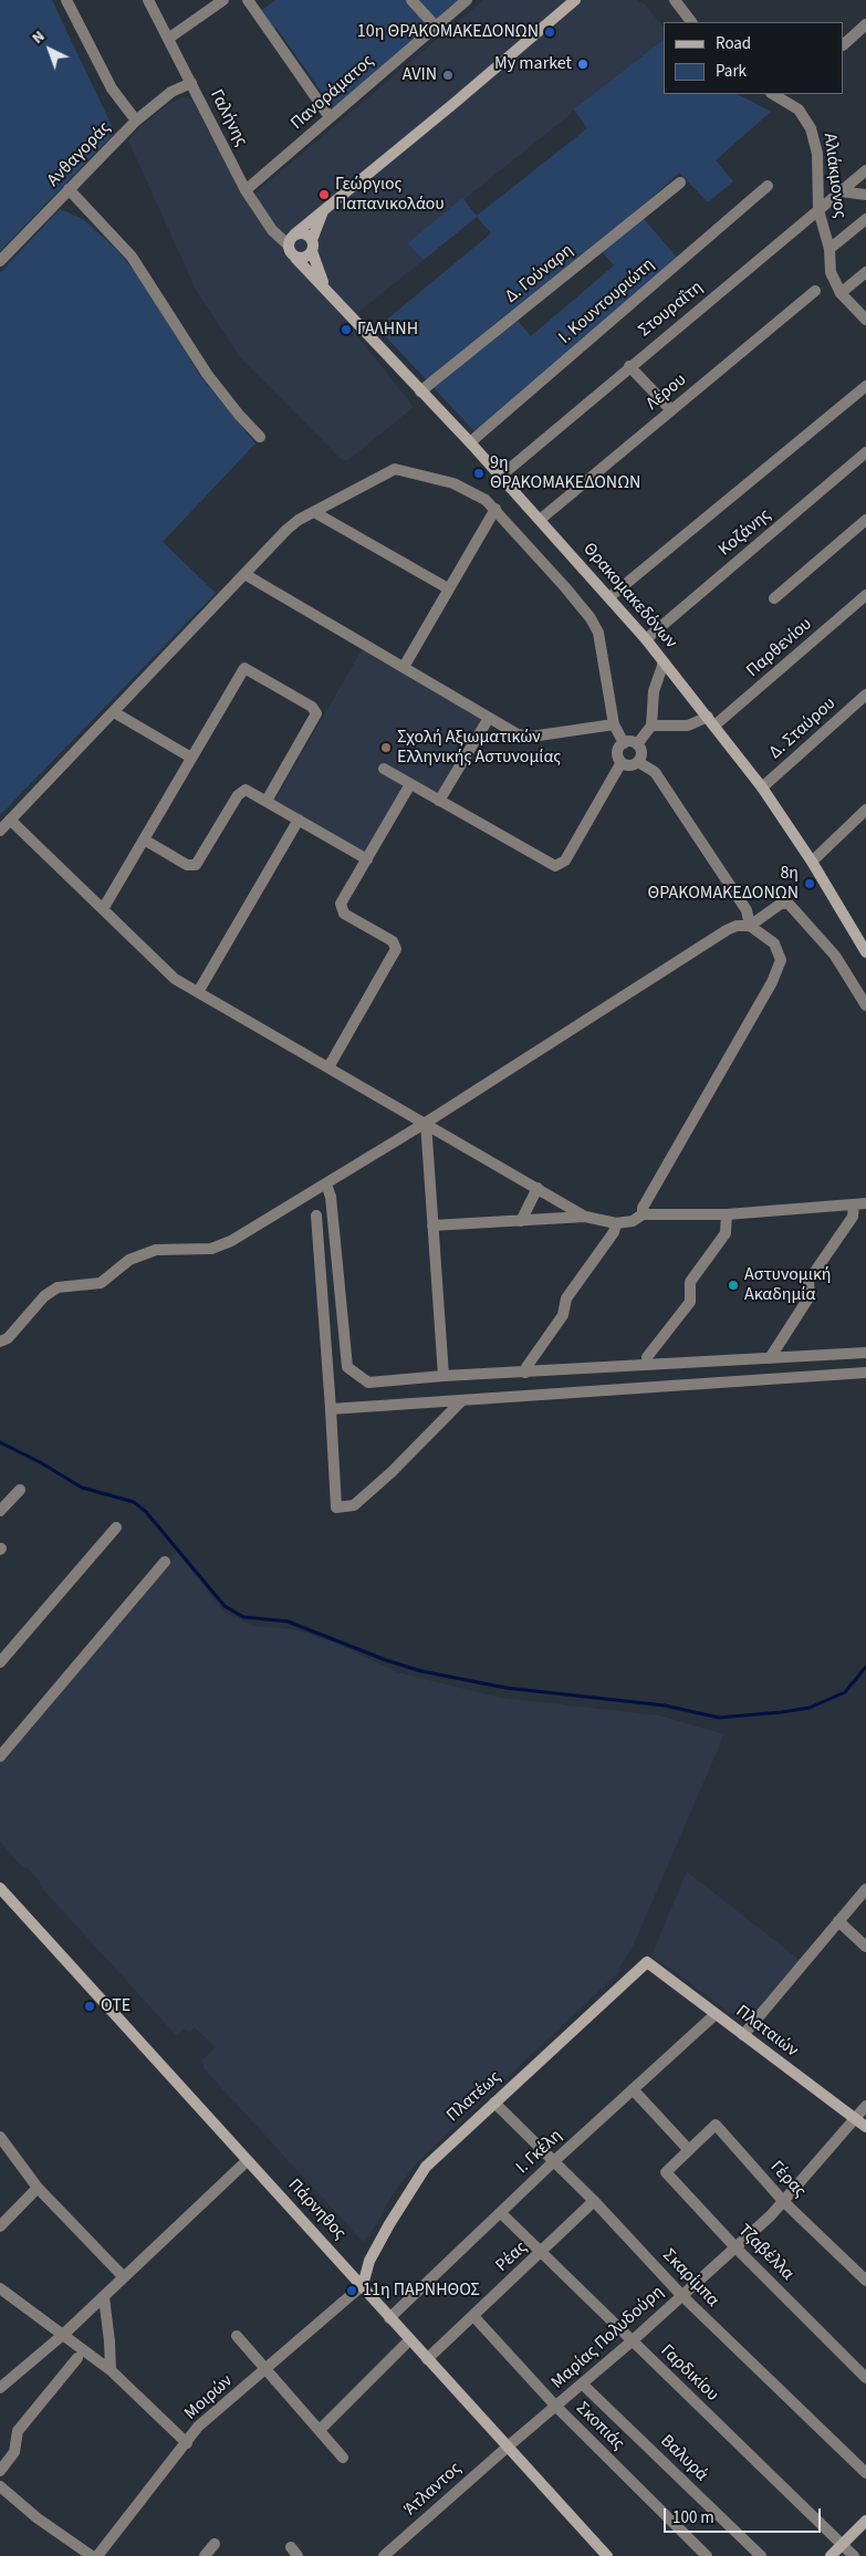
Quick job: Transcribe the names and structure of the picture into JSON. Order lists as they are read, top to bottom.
{
  "streets": {
    "main road": [
      "Θρακομακεδόνων",
      "Πλαταιών",
      "Πλατέως",
      "Πάρνηθος"
    ],
    "street": [
      "Πανοράματος",
      "Γαλήνης",
      "Ανθαγοράς",
      "Αλιάκμονος",
      "Δ. Γούναρη",
      "Ι. Κουντουριώτη",
      "Στουραΐτη",
      "Λέρου",
      "Κοζάνης",
      "Παρθενίου",
      "Δ. Σταύρου",
      "Ι. Γκέλη",
      "Γέρας",
      "Τζαβέλλα",
      "Ρέας",
      "Σκαρίμπα",
      "Μαρίας Πολυδούρη",
      "Γαρδικίου",
      "Μοιρών",
      "Σκοπιάς",
      "Βαλυρά",
      "Άτλαντος"
    ]
  },
  "crossings": [
    ["Πανοράματος", "Γαλήνης"],
    ["Γαλήνης", "Ανθαγοράς"],
    ["Γαλήνης", "Θρακομακεδόνων"],
    ["Αλιάκμονος", "Στουραΐτη"],
    ["Δ. Γούναρη", "Θρακομακεδόνων"],
    ["Ι. Κουντουριώτη", "Θρακομακεδόνων"],
    ["Στουραΐτη", "Θρακομακεδόνων"],
    ["Λέρου", "Θρακομακεδόνων"],
    ["Κοζάνης", "Θρακομακεδόνων"],
    ["Θρακομακεδόνων", "Παρθενίου"],
    ["Θρακομακεδόνων", "Δ. Σταύρου"],
    ["Πλαταιών", "Πλατέως"],
    ["Πλαταιών", "Ι. Γκέλη"],
    ["Πλαταιών", "Μαρίας Πολυδούρη"],
    ["Πλατέως", "Πάρνηθος"],
    ["Πλατέως", "Σκαρίμπα"],
    ["Πλατέως", "Μοιρών"],
    ["Ι. Γκέλη", "Πάρνηθος"],
    ["Ι. Γκέλη", "Σκαρίμπα"],
    ["Ι. Γκέλη", "Γαρδικίου"],
    ["Γέρας", "Τζαβέλλα"],
    ["Γέρας", "Μαρίας Πολυδούρη"],
    ["Πάρνηθος", "Ρέας"],
    ["Πάρνηθος", "Μαρίας Πολυδούρη"],
    ["Πάρνηθος", "Μοιρών"],
    ["Πάρνηθος", "Άτλαντος"],
    ["Τζαβέλλα", "Μαρίας Πολυδούρη"],
    ["Ρέας", "Σκαρίμπα"],
    ["Ρέας", "Γαρδικίου"],
    ["Ρέας", "Σκοπιάς"],
    ["Σκαρίμπα", "Μαρίας Πολυδούρη"],
    ["Μαρίας Πολυδούρη", "Γαρδικίου"],
    ["Μαρίας Πολυδούρη", "Σκοπιάς"],
    ["Μαρίας Πολυδούρη", "Βαλυρά"],
    ["Μαρίας Πολυδούρη", "Άτλαντος"]
  ],
  "places": [
    "10η ΘΡΑΚΟΜΑΚΕΔΟΝΩΝ",
    "My market",
    "AVIN",
    "Γεώργιος Παπανικολάου",
    "ΓΑΛΗΝΗ",
    "9η ΘΡΑΚΟΜΑΚΕΔΟΝΩΝ",
    "Σχολή Αξιωματικών Ελληνικής Αστυνομίας",
    "8η ΘΡΑΚΟΜΑΚΕΔΟΝΩΝ",
    "Αστυνομική Ακαδημία",
    "ΟΤΕ",
    "11η ΠΑΡΝΗΘΟΣ"
  ],
  "legend": ["Road", "Park"],
  "scale_bar": "100 m",
  "north": "top left"
}
